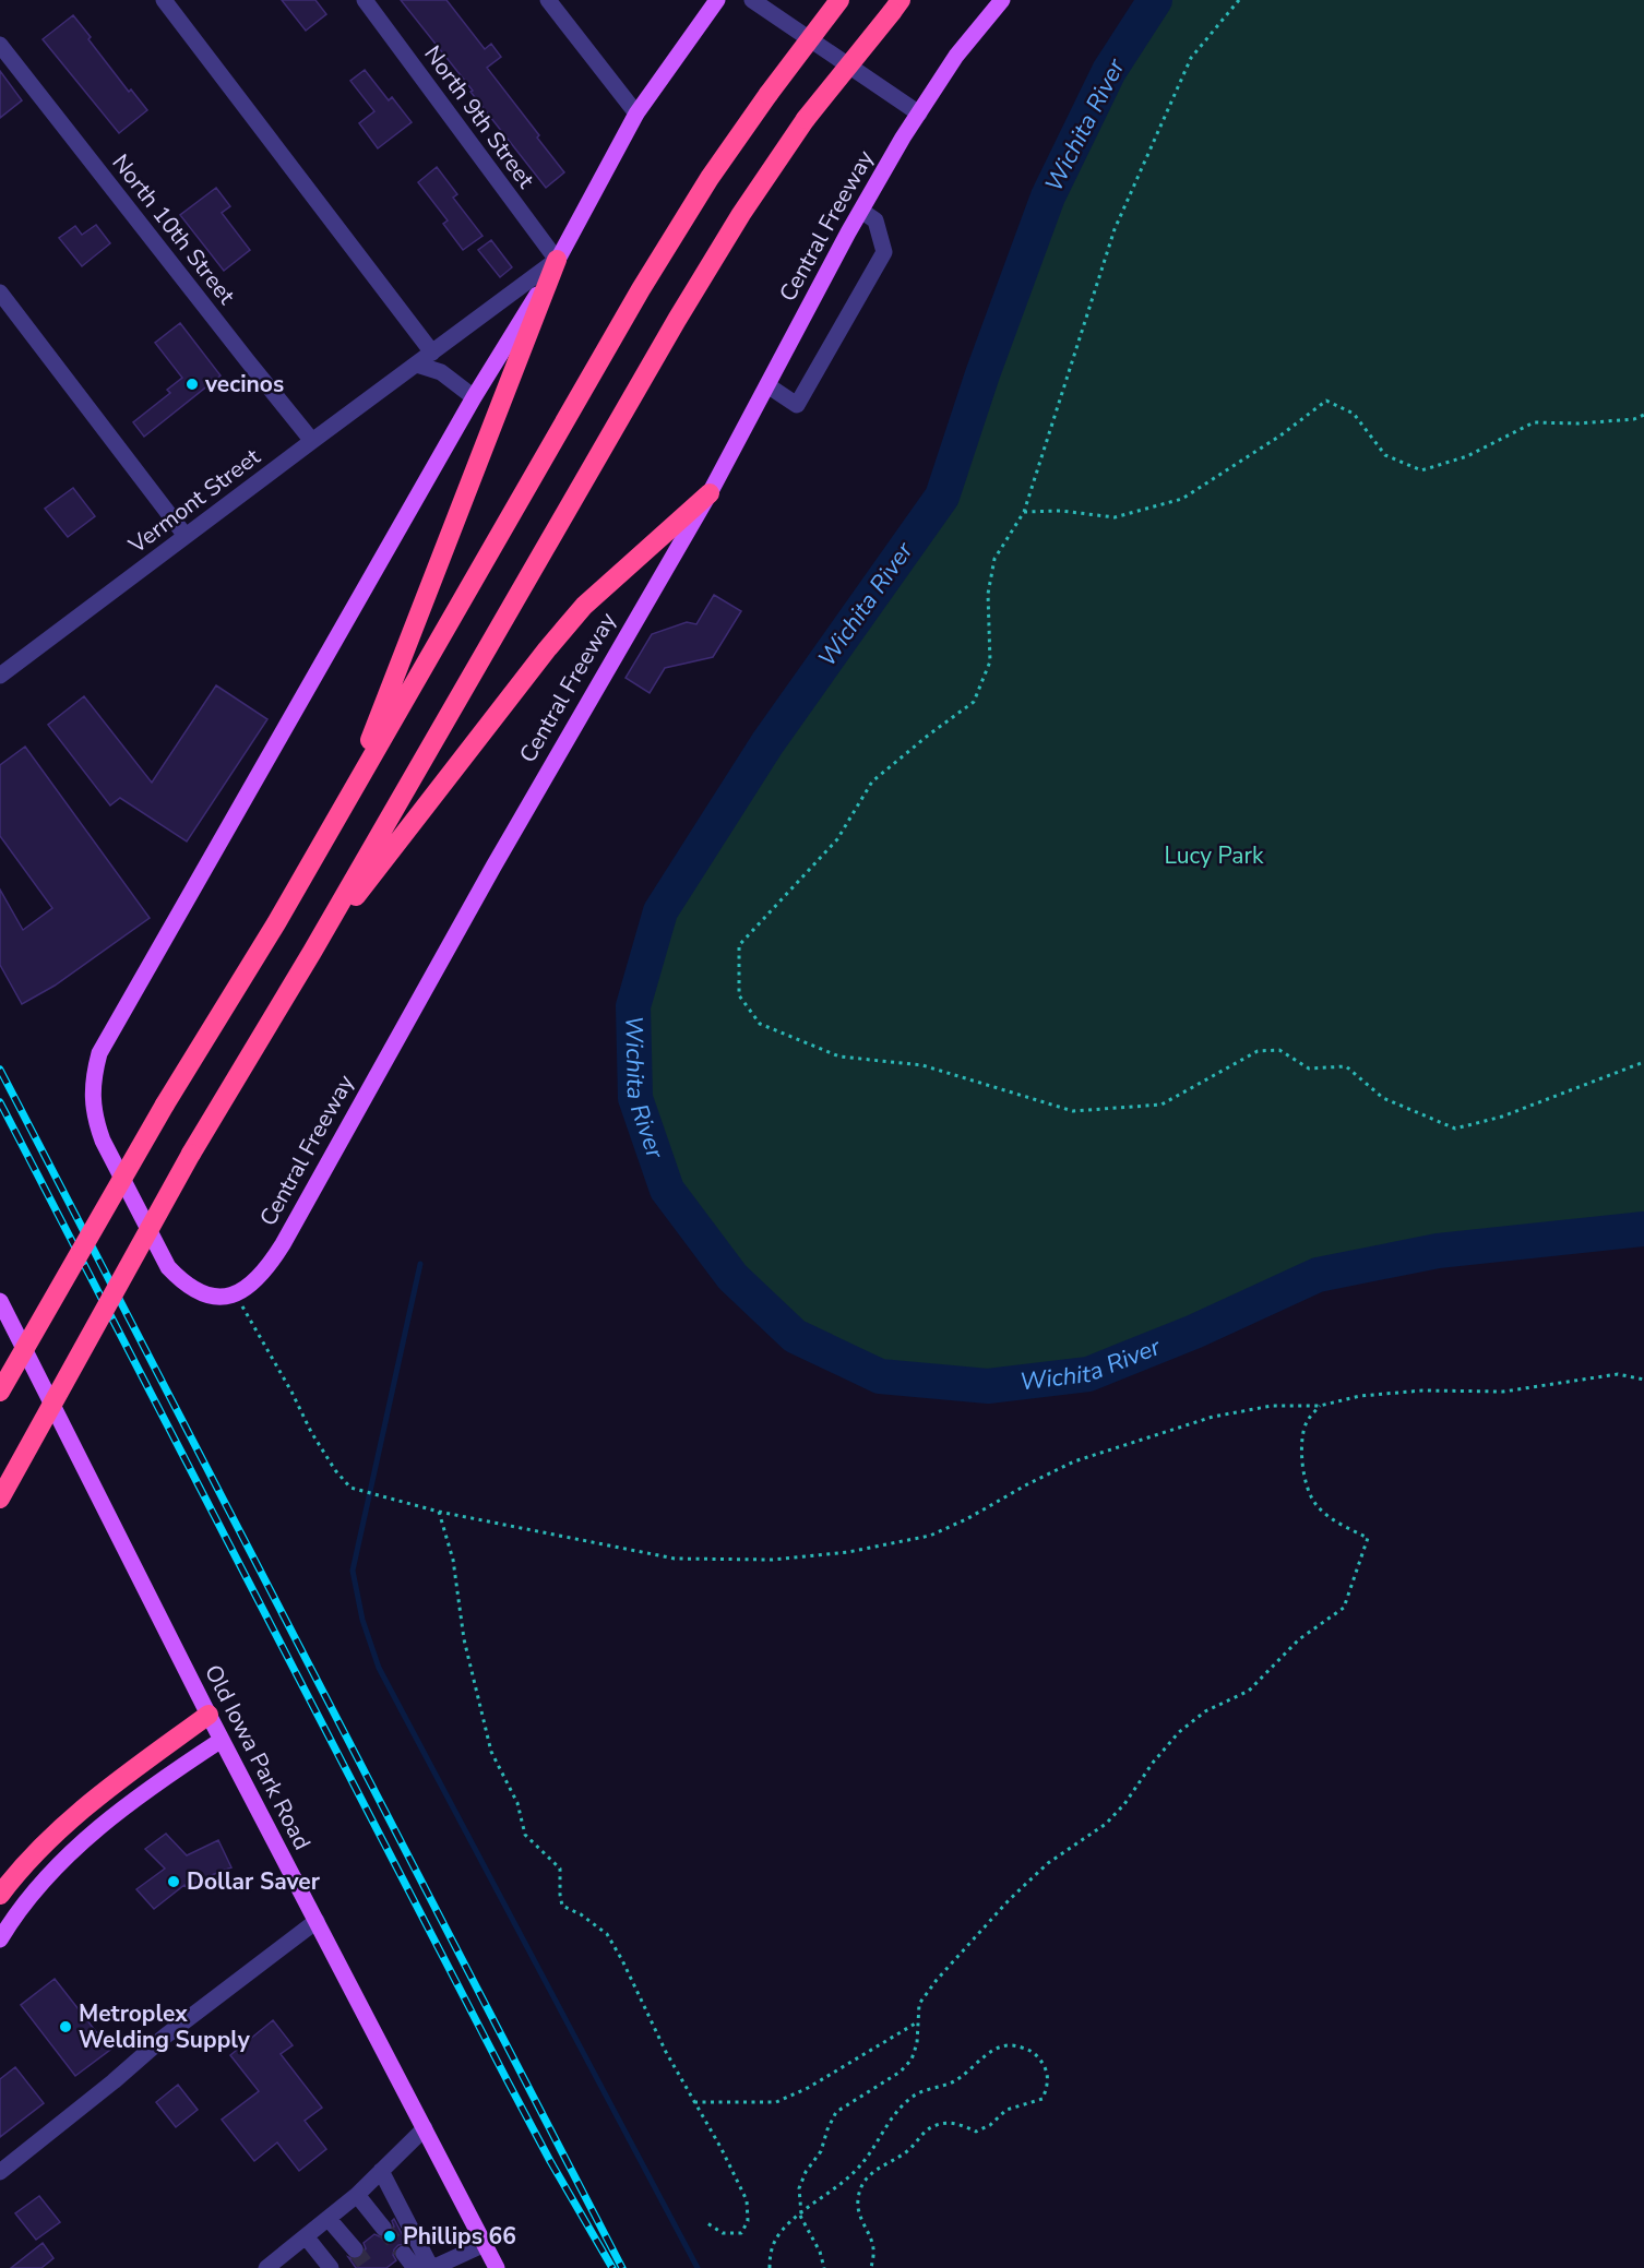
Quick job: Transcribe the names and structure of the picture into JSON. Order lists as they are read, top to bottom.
{
  "streets": {
    "main road": ["Central Freeway", "Old Iowa Park Road"],
    "street": ["North 9th Street", "North 10th Street", "Vermont Street"]
  },
  "crossings": [
    ["North 9th Street", "Vermont Street"],
    ["North 10th Street", "Vermont Street"]
  ],
  "water": ["Wichita River"],
  "parks": ["Lucy Park"],
  "places": [
    "vecinos",
    "Dollar Saver",
    "Metroplex Welding Supply",
    "Phillips 66"
  ]
}
